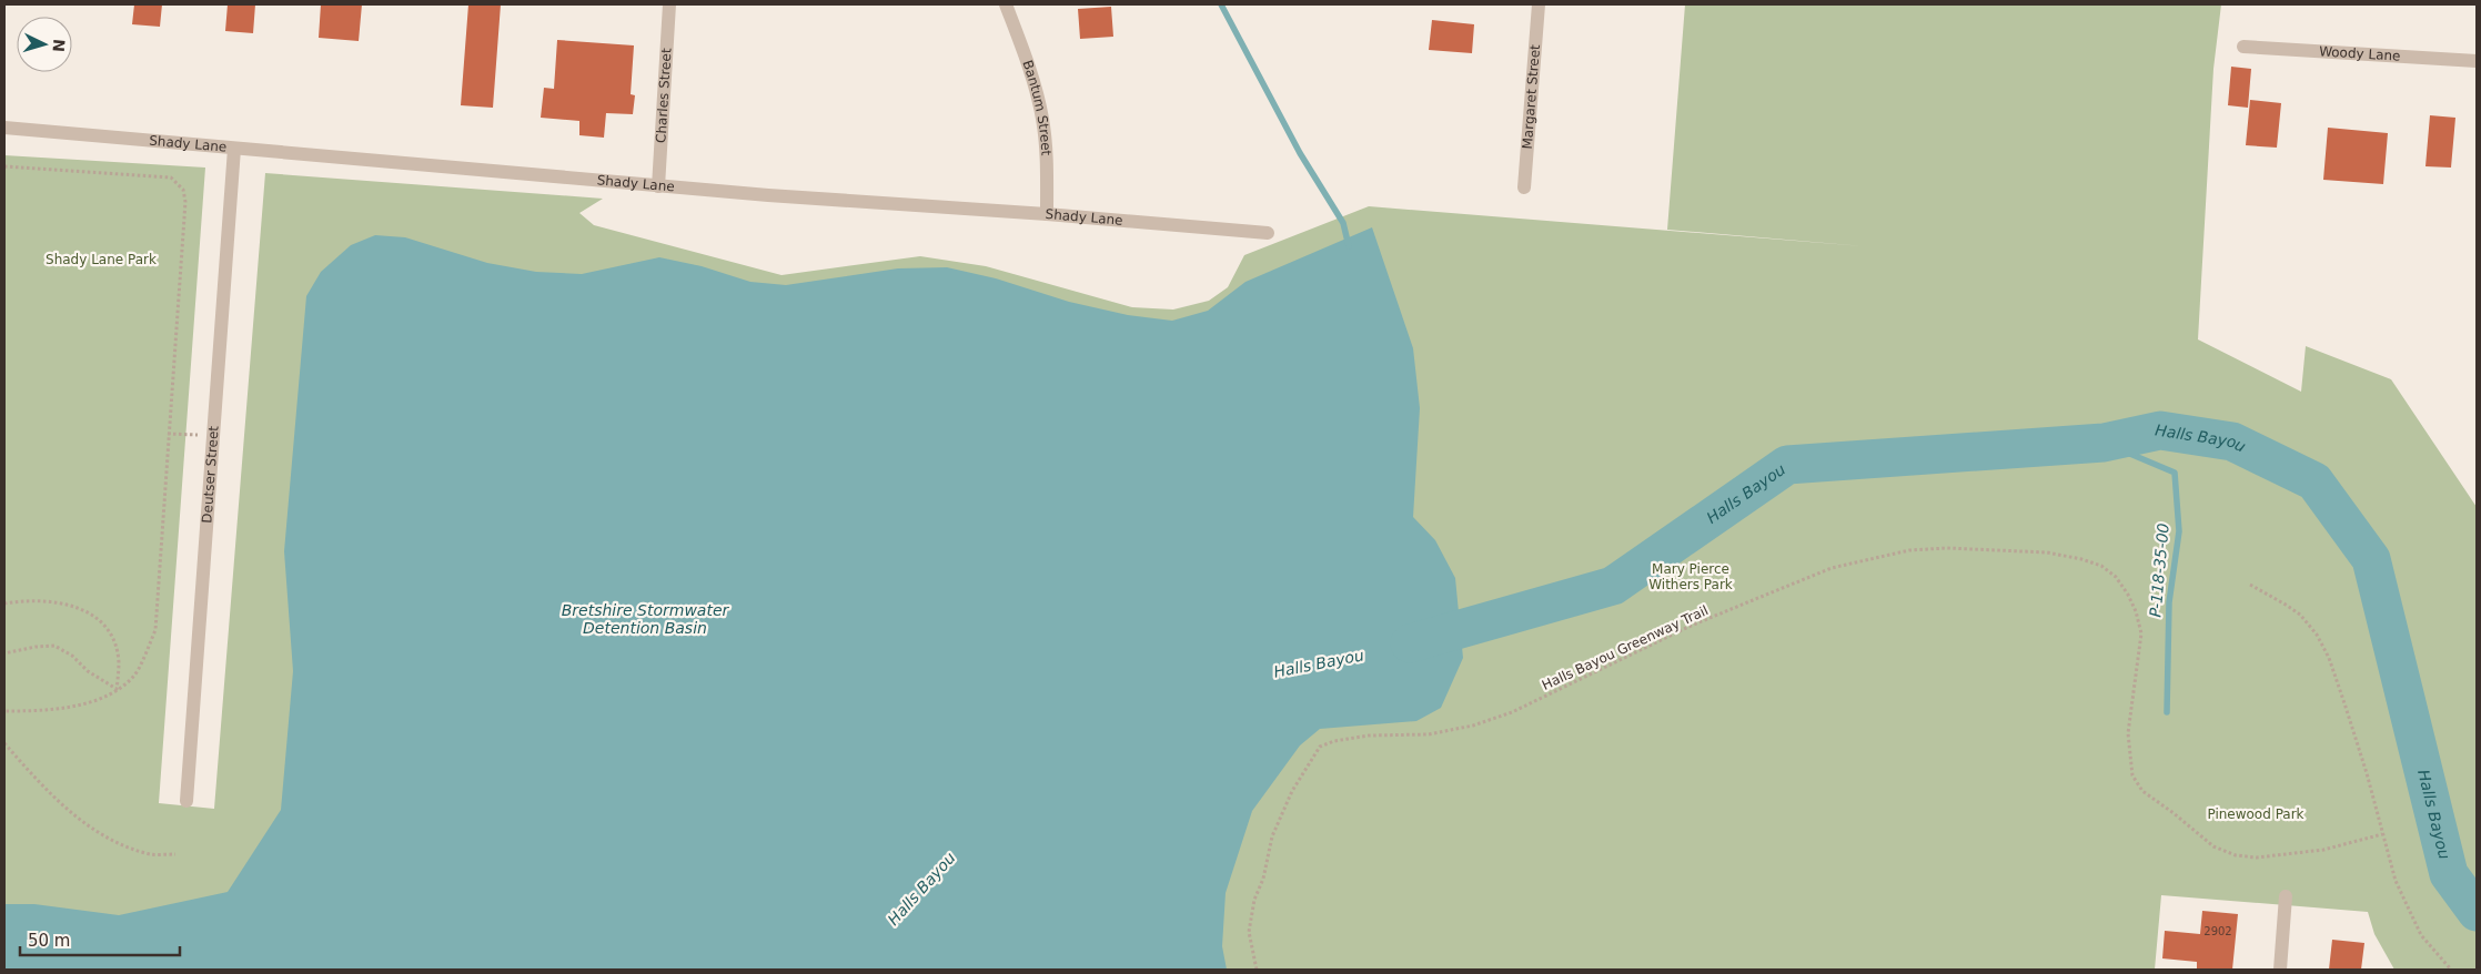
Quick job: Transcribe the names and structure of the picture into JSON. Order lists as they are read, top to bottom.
{
  "streets": {
    "street": [
      "Woody Lane",
      "Charles Street",
      "Margaret Street",
      "Bantum Street",
      "Shady Lane",
      "Deutser Street"
    ],
    "path": ["Halls Bayou Greenway Trail"]
  },
  "crossings": [
    ["Charles Street", "Shady Lane"],
    ["Bantum Street", "Shady Lane"],
    ["Shady Lane", "Deutser Street"]
  ],
  "water": ["Halls Bayou", "P-118-35-00", "Bretshire Stormwater Detention Basin"],
  "parks": ["Shady Lane Park", "Mary Pierce Withers Park", "Pinewood Park"],
  "house_numbers": ["2902"],
  "scale_bar": "50 m",
  "north": "right"
}
